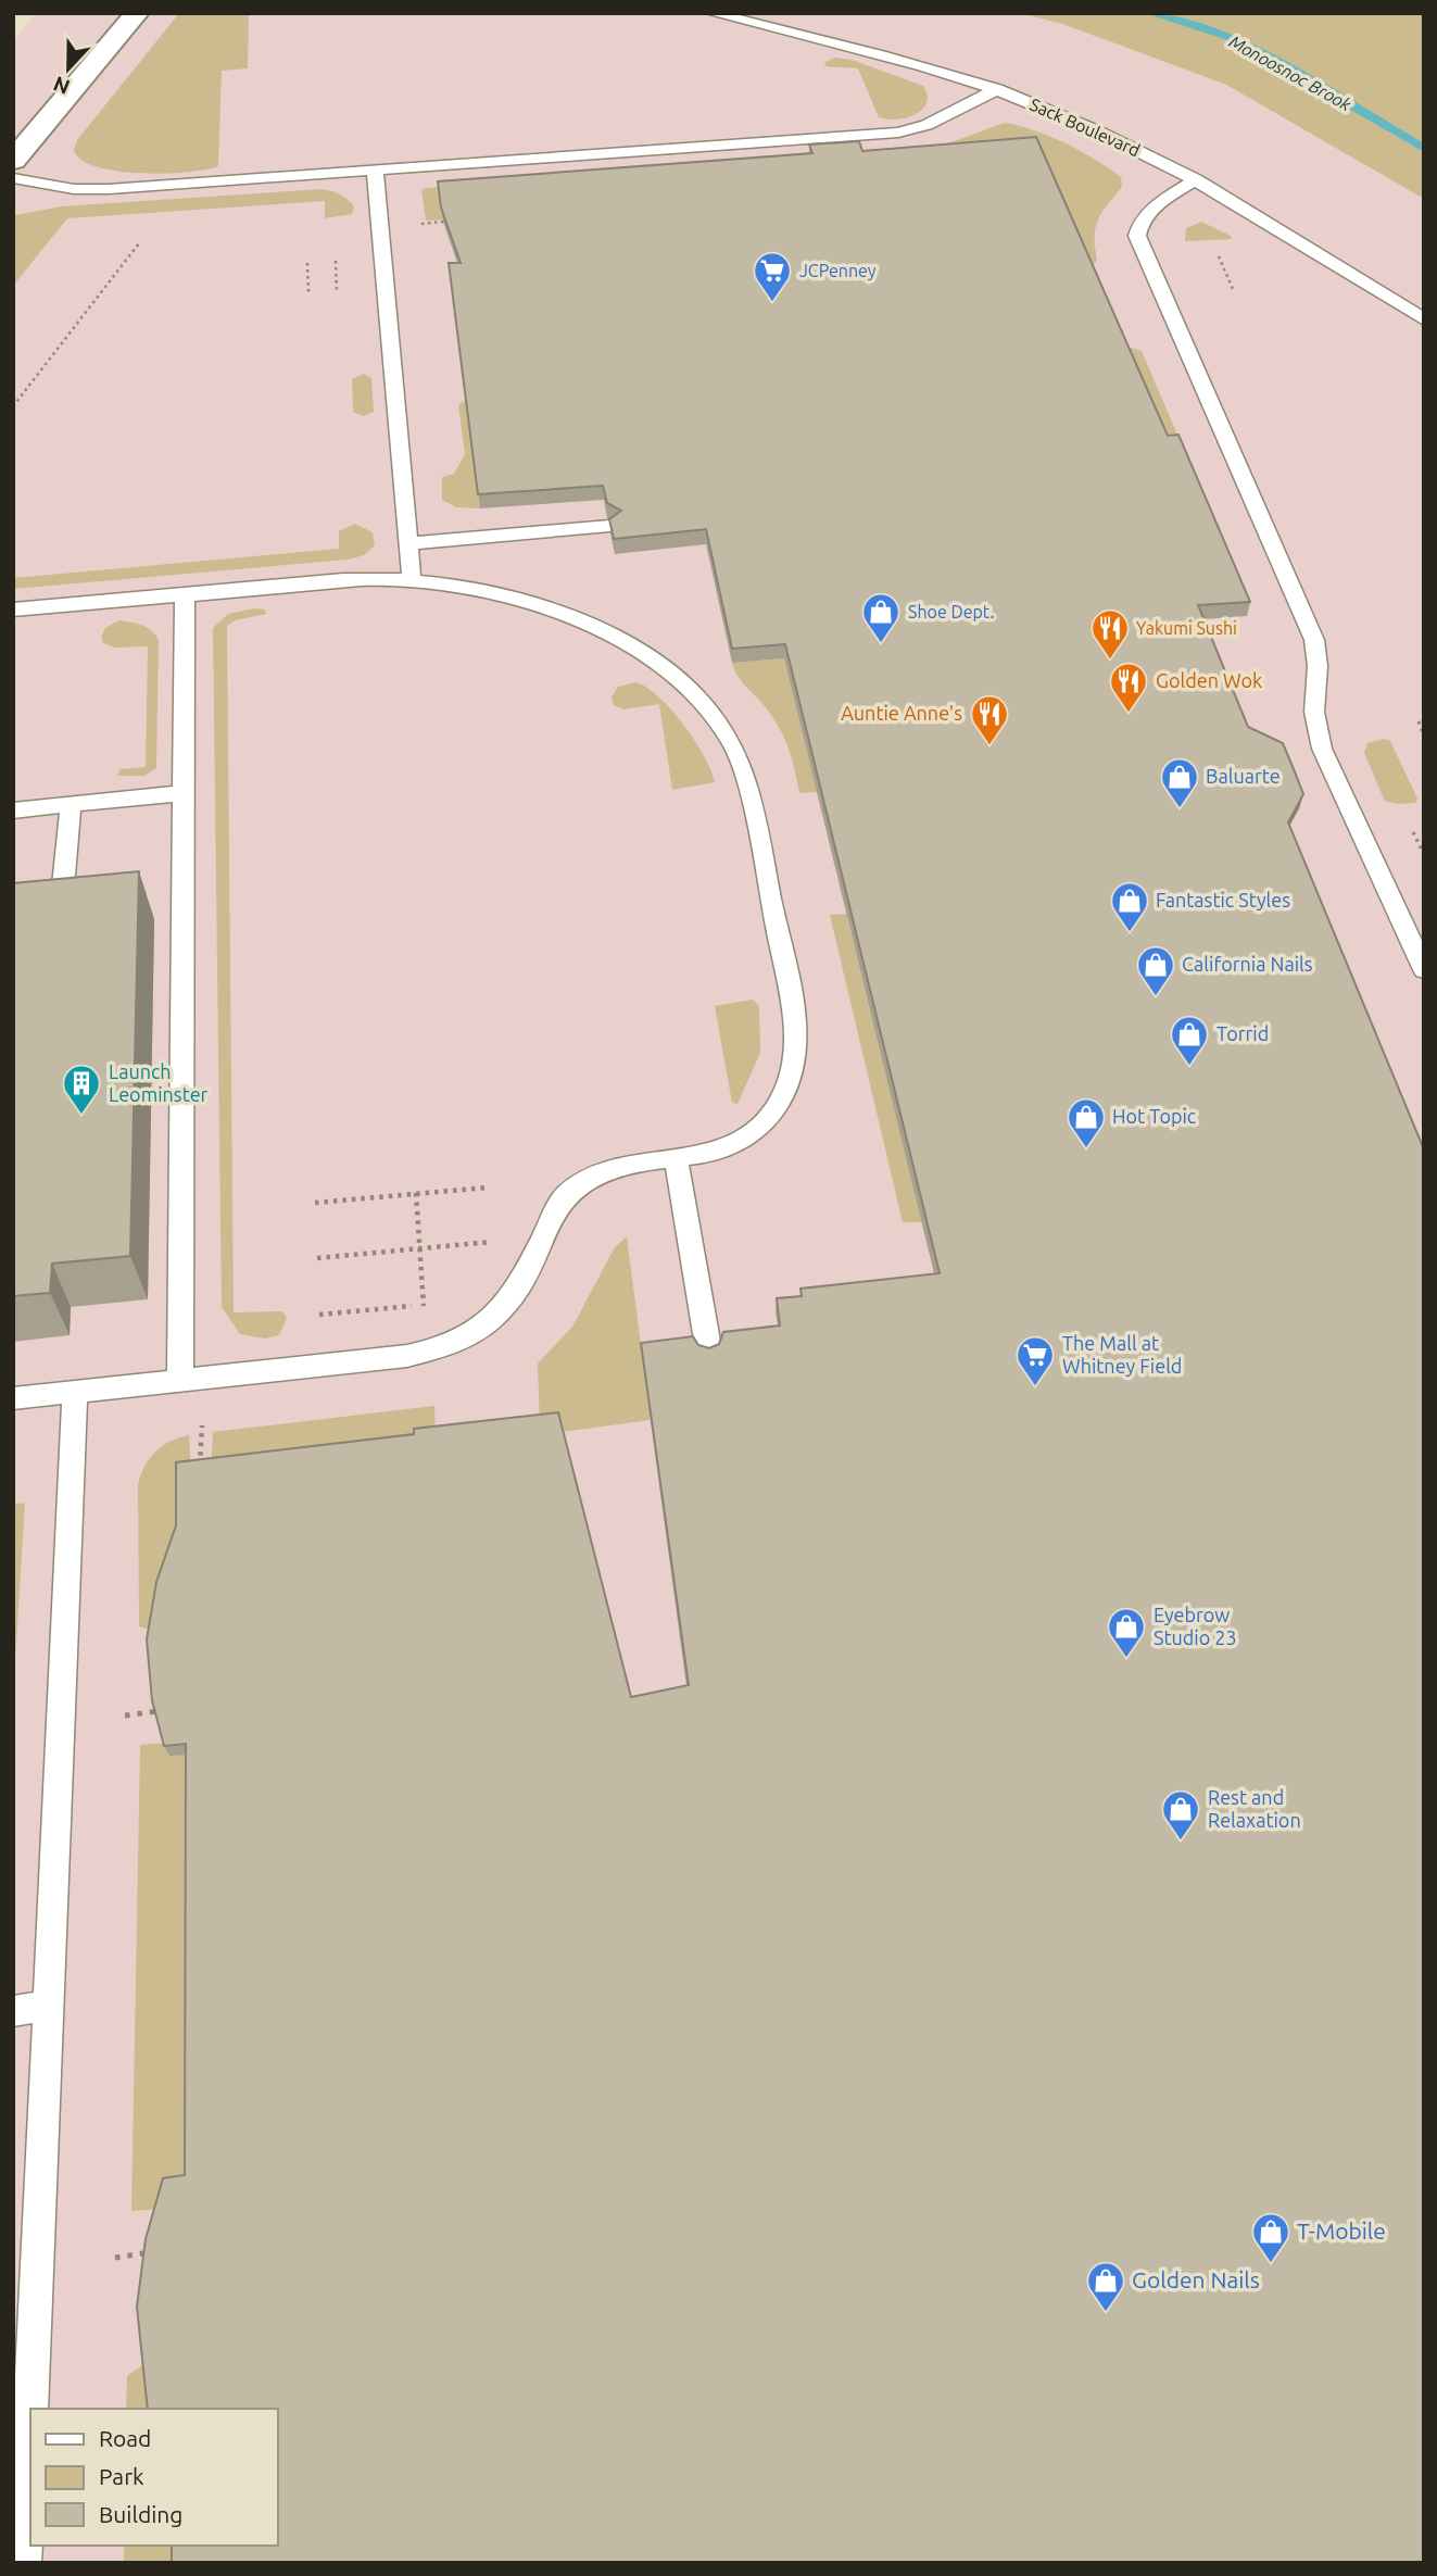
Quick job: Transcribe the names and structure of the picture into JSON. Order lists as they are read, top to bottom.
{
  "streets": {
    "lane": ["Sack Boulevard"]
  },
  "water": ["Monoosnoc Brook"],
  "places": {
    "supermarket": ["JCPenney", "The Mall at Whitney Field"],
    "shop": [
      "Shoe Dept.",
      "Baluarte",
      "Fantastic Styles",
      "California Nails",
      "Torrid",
      "Hot Topic",
      "Eyebrow Studio 23",
      "Rest and Relaxation",
      "T-Mobile",
      "Golden Nails"
    ],
    "restaurant": ["Yakumi Sushi", "Golden Wok", "Auntie Anne's"],
    "building": ["Launch Leominster"]
  },
  "legend": ["Road", "Park", "Building"],
  "north": "bottom"
}
